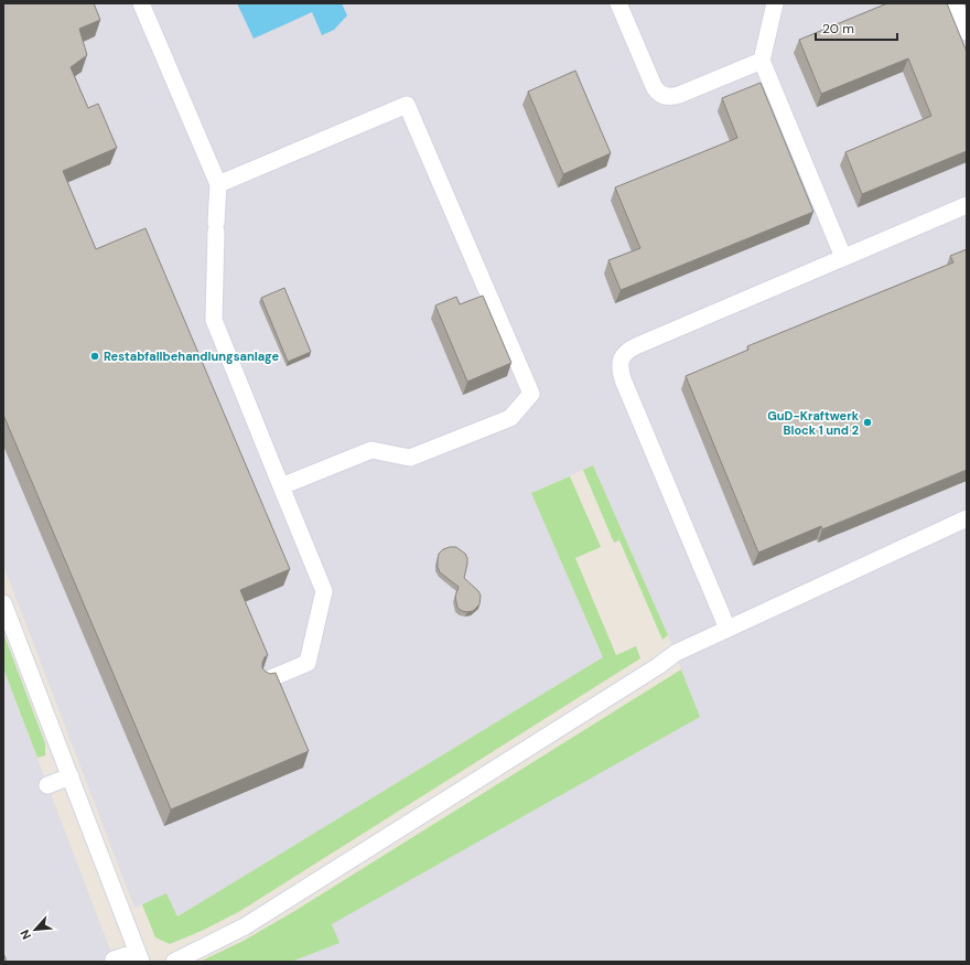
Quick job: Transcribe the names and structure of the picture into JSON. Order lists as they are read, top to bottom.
{
  "places": ["Restabfallbehandlungsanlage", "GuD-Kraftwerk Block 1 und 2"],
  "scale_bar": "20 m",
  "north": "bottom left"
}
